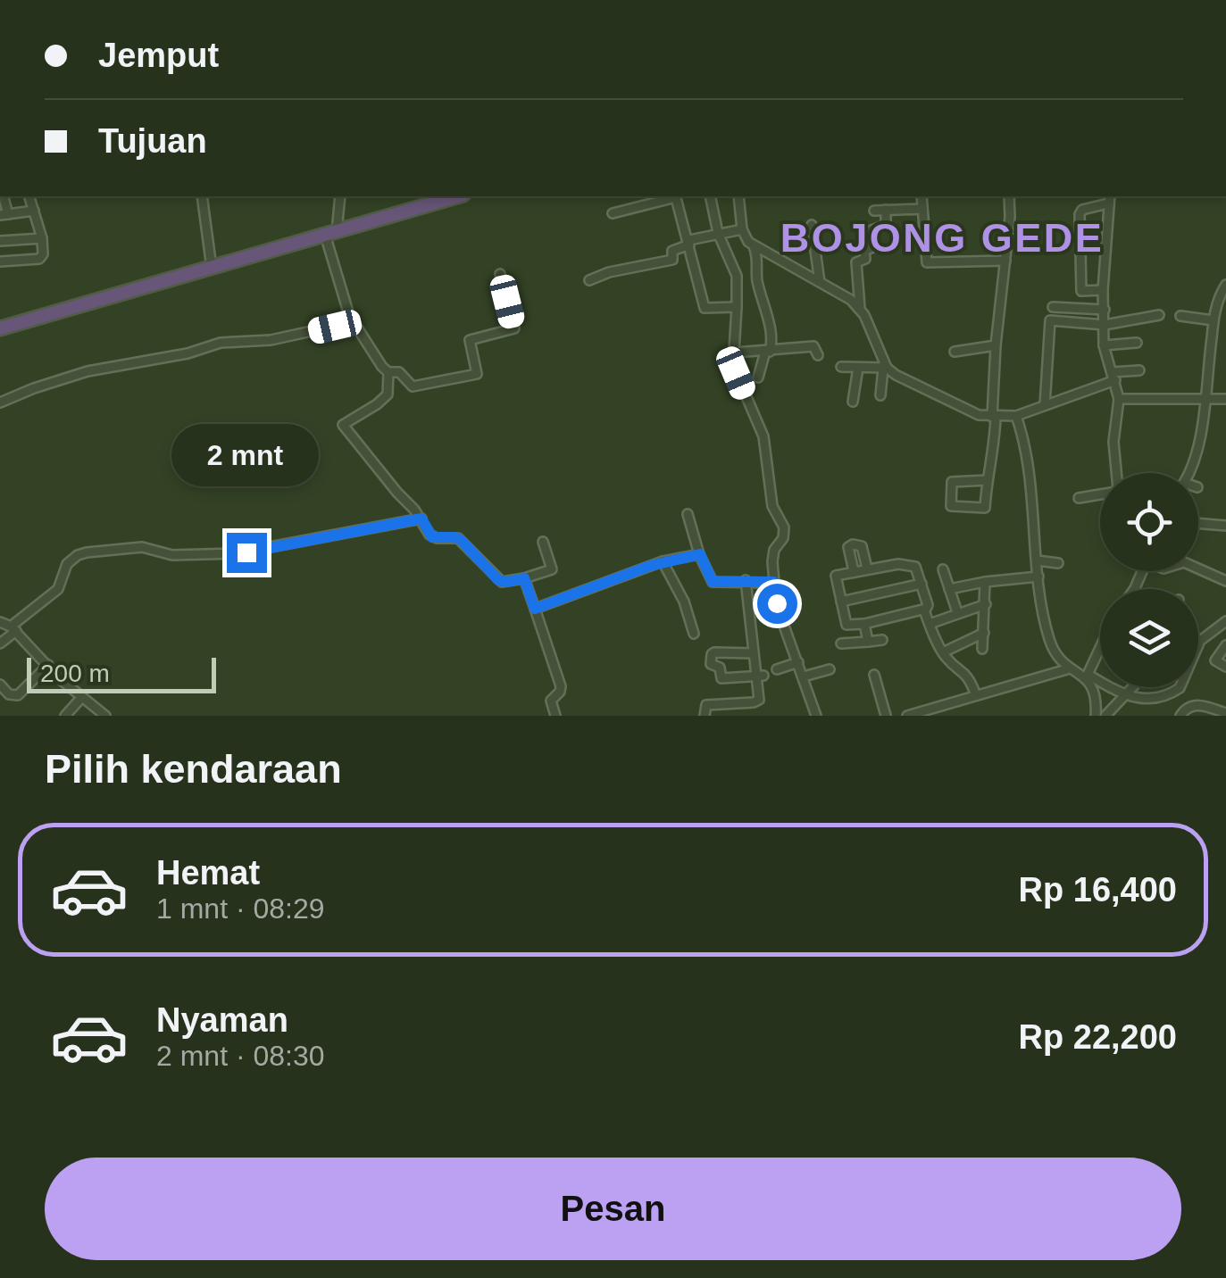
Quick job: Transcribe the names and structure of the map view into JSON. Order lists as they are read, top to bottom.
{
  "districts": ["BOJONG GEDE"],
  "scale_bar": "200 m",
  "page": {
    "banner": ["Jemput", "Tujuan"],
    "bubble": "2 mnt",
    "scale": "200 m",
    "heading": "Pilih kendaraan",
    "list": [
      {
        "name": "Hemat",
        "note": "1 mnt · 08:29",
        "value": "Rp 16,400"
      },
      {
        "name": "Nyaman",
        "note": "2 mnt · 08:30",
        "value": "Rp 22,200"
      }
    ],
    "buttons": "Pesan"
  }
}
